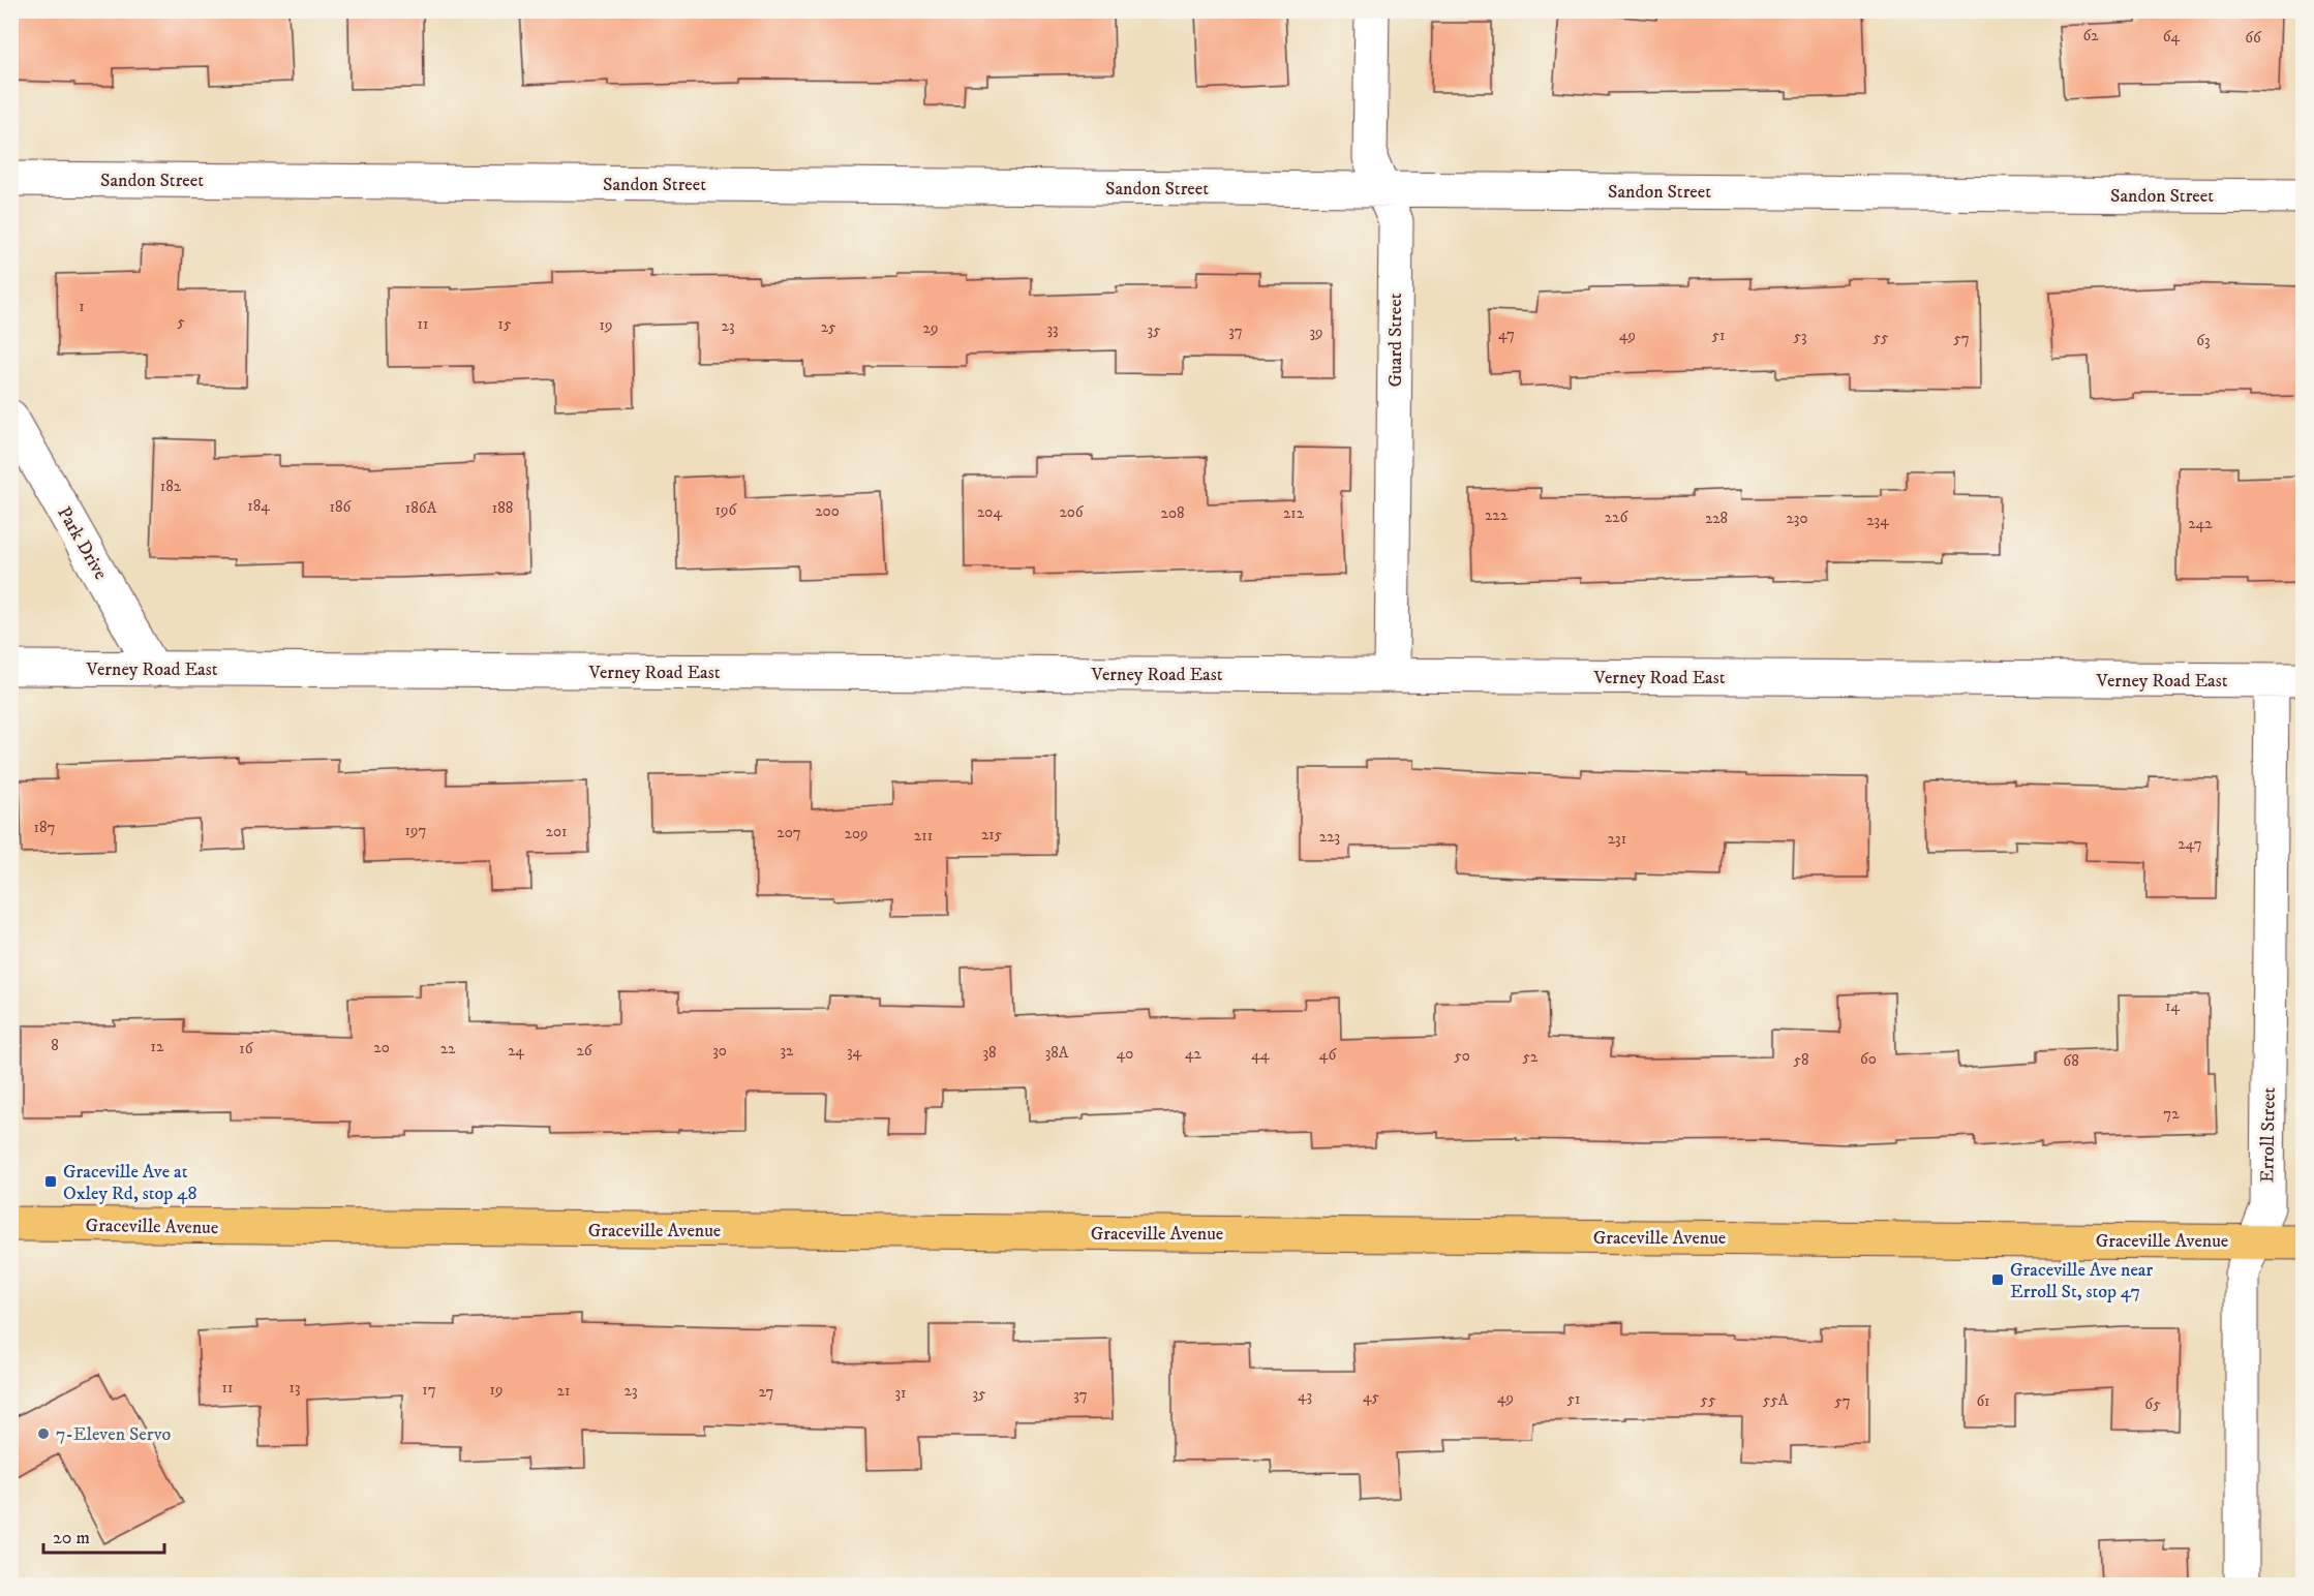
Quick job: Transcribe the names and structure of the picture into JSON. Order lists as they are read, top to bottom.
{
  "streets": {
    "main road": ["Graceville Avenue"],
    "street": [
      "Sandon Street",
      "Guard Street",
      "Park Drive",
      "Verney Road East",
      "Erroll Street"
    ]
  },
  "crossings": [
    ["Sandon Street", "Guard Street"],
    ["Guard Street", "Verney Road East"],
    ["Park Drive", "Verney Road East"],
    ["Verney Road East", "Erroll Street"],
    ["Erroll Street", "Graceville Avenue"]
  ],
  "places": {
    "transit": ["Graceville Ave at Oxley Rd, stop 48", "Graceville Ave near Erroll St, stop 47"],
    "other": ["7-Eleven Servo"]
  },
  "house_numbers": [
    "62",
    "64",
    "66",
    "1",
    "5",
    "11",
    "15",
    "19",
    "23",
    "25",
    "29",
    "33",
    "35",
    "37",
    "39",
    "47",
    "49",
    "51",
    "53",
    "55",
    "57",
    "63",
    "182",
    "184",
    "186",
    "186A",
    "188",
    "196",
    "200",
    "204",
    "206",
    "208",
    "212",
    "222",
    "226",
    "228",
    "230",
    "234",
    "242",
    "187",
    "197",
    "201",
    "207",
    "209",
    "215",
    "211",
    "223",
    "231",
    "247",
    "14",
    "8",
    "12",
    "20",
    "16",
    "22",
    "24",
    "26",
    "30",
    "32",
    "34",
    "38",
    "38A",
    "40",
    "42",
    "44",
    "46",
    "50",
    "52",
    "60",
    "58",
    "68",
    "72",
    "11",
    "13",
    "17",
    "19",
    "21",
    "23",
    "27",
    "31",
    "35",
    "37",
    "43",
    "45",
    "49",
    "51",
    "55",
    "55A",
    "57",
    "61",
    "65"
  ],
  "scale_bar": "20 m"
}
